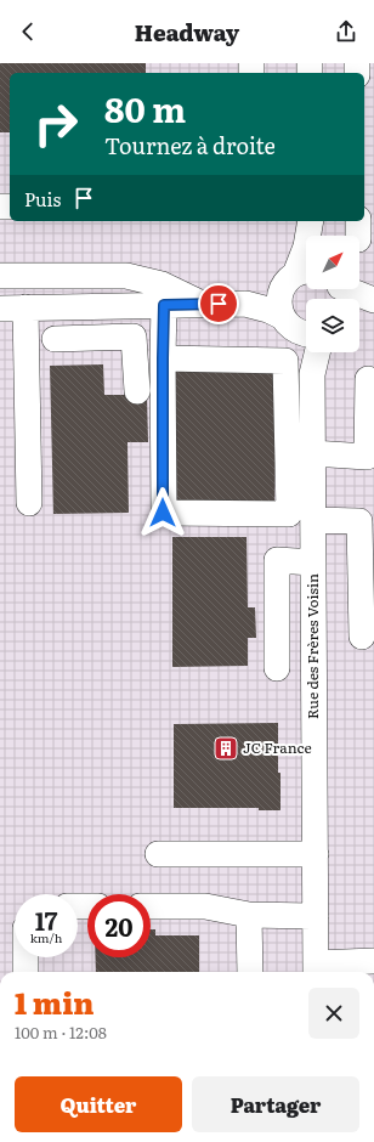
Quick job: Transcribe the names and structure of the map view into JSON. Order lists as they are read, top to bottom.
{
  "streets": {
    "street": ["Rue des Frères Voisin"]
  },
  "places": {
    "building": ["JC France"]
  },
  "north": "top right",
  "page": {
    "header": "Headway",
    "turn": ["80 m", "Tournez à droite"],
    "then": "Puis",
    "speed": "17 km/h",
    "limit": "20",
    "heading": ["1 min", "100 m · 12:08"],
    "buttons": ["Quitter", "Partager"]
  }
}
